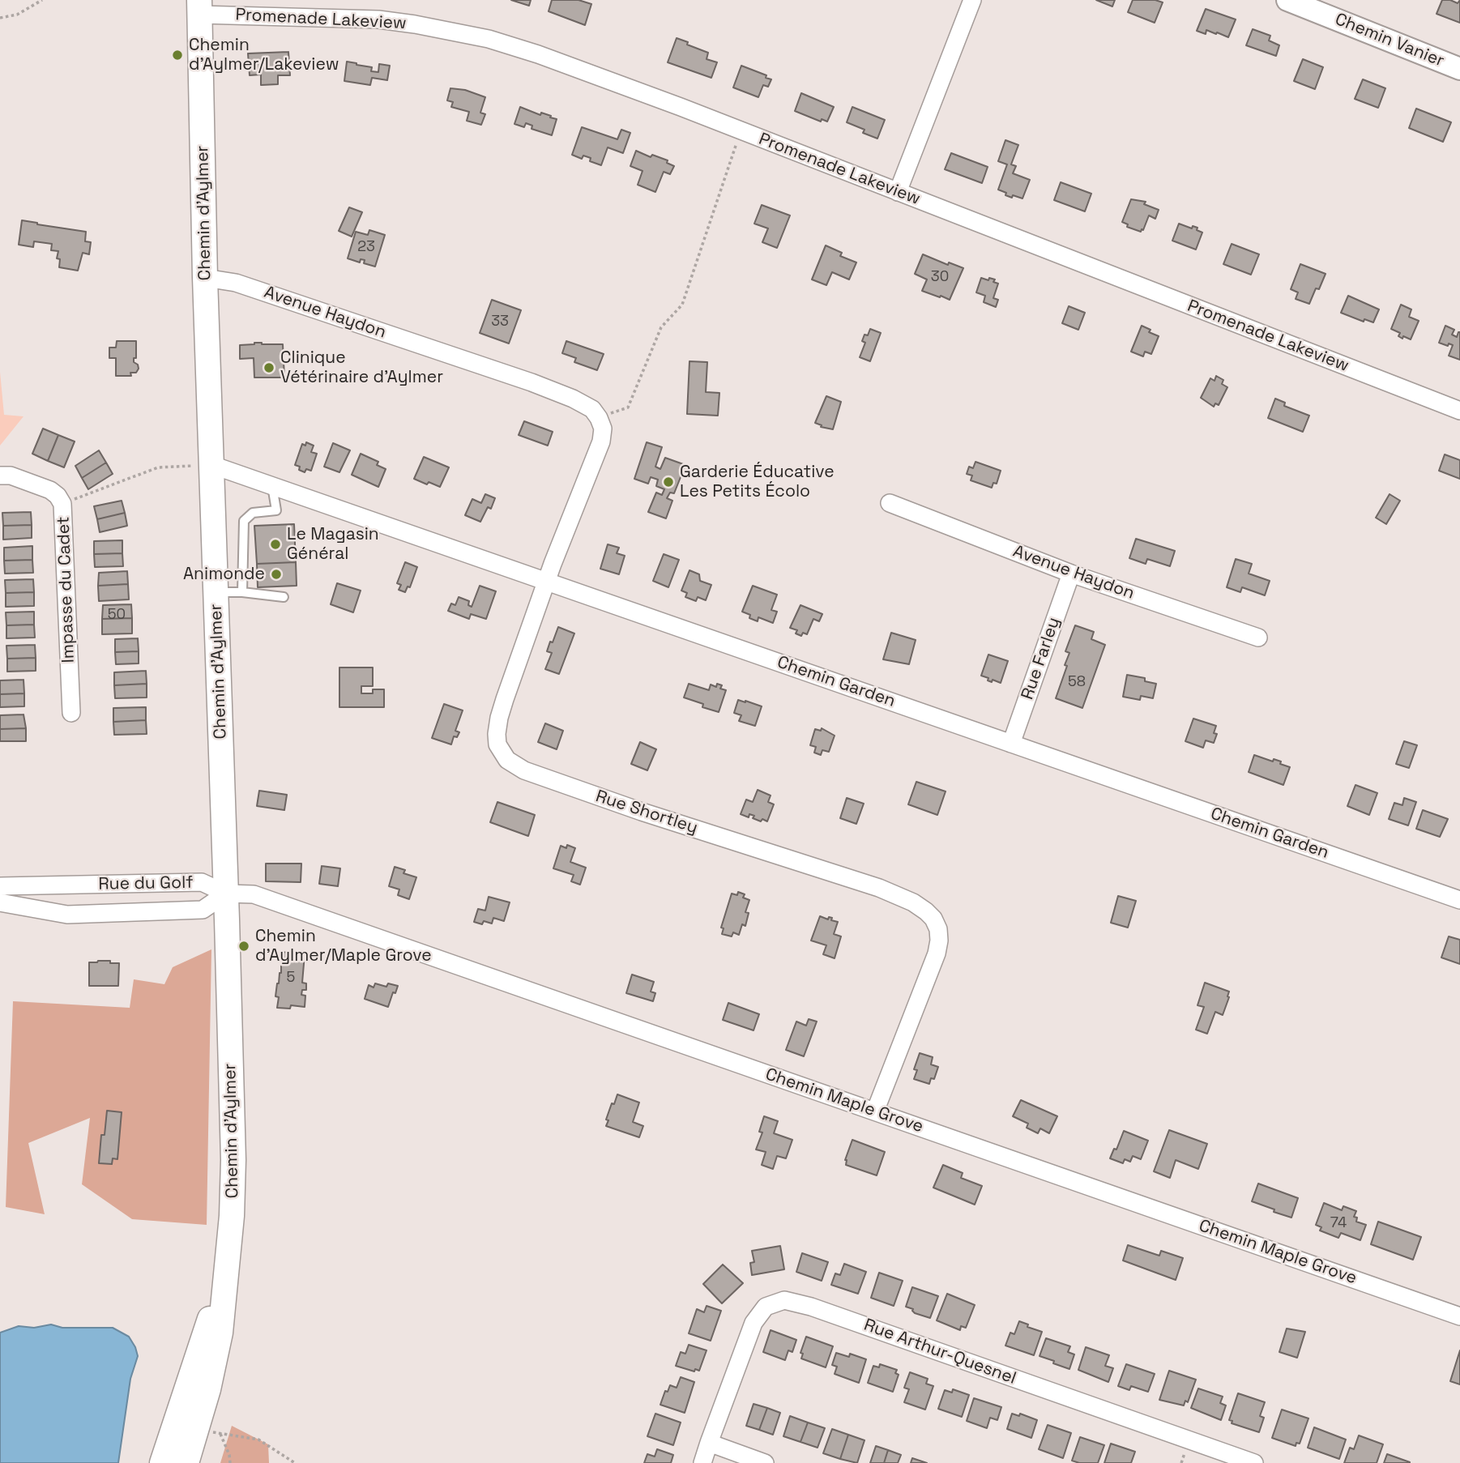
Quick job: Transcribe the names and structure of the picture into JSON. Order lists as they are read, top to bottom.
{
  "streets": {
    "main road": ["Chemin d'Aylmer"],
    "street": [
      "Promenade Lakeview",
      "Chemin Vanier",
      "Avenue Haydon",
      "Impasse du Cadet",
      "Rue Farley",
      "Chemin Garden",
      "Rue Shortley",
      "Rue du Golf",
      "Chemin Maple Grove",
      "Rue Arthur-Quesnel"
    ]
  },
  "crossings": [
    ["Promenade Lakeview", "Chemin d'Aylmer"],
    ["Chemin d'Aylmer", "Avenue Haydon"],
    ["Chemin d'Aylmer", "Chemin Garden"],
    ["Chemin d'Aylmer", "Rue du Golf"],
    ["Chemin d'Aylmer", "Chemin Maple Grove"],
    ["Avenue Haydon", "Rue Farley"],
    ["Avenue Haydon", "Rue Shortley"],
    ["Rue Farley", "Chemin Garden"],
    ["Chemin Garden", "Rue Shortley"],
    ["Rue Shortley", "Chemin Maple Grove"],
    ["Rue du Golf", "Chemin Maple Grove"]
  ],
  "places": [
    "Chemin d'Aylmer/Lakeview",
    "Clinique Vétérinaire d'Aylmer",
    "Garderie Éducative Les Petits Écolo",
    "Le Magasin Général",
    "Animonde",
    "Chemin d'Aylmer/Maple Grove"
  ],
  "house_numbers": [
    "23",
    "30",
    "33",
    "50",
    "58",
    "5",
    "74"
  ]
}
